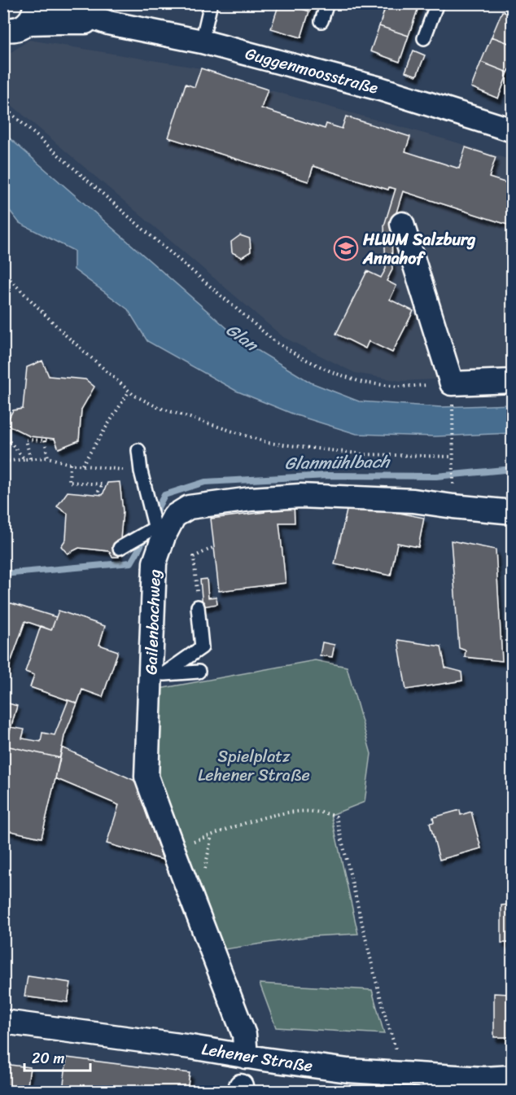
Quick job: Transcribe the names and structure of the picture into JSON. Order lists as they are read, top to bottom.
{
  "streets": {
    "street": ["Guggenmoosstraße", "Gailenbachweg", "Lehener Straße"]
  },
  "crossings": [
    ["Gailenbachweg", "Lehener Straße"]
  ],
  "water": ["Glan", "Glanmühlbach"],
  "parks": ["Spielplatz Lehener Straße"],
  "places": {
    "school or university": ["HLWM Salzburg Annahof"]
  },
  "scale_bar": "20 m"
}
